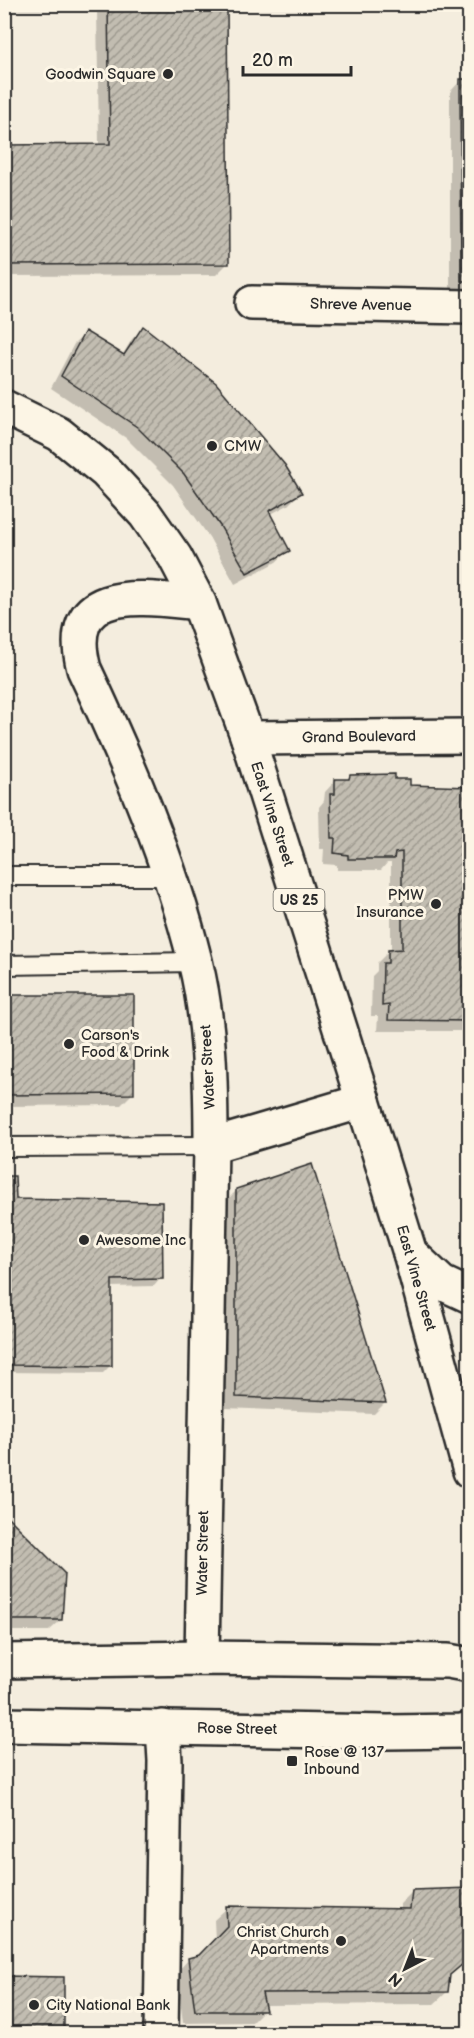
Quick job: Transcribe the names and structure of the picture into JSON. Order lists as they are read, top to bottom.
{
  "streets": {
    "street": [
      "Shreve Avenue",
      "Grand Boulevard",
      "East Vine Street",
      "US 25",
      "Water Street",
      "Rose Street"
    ]
  },
  "crossings": [
    ["Grand Boulevard", "East Vine Street"],
    ["East Vine Street", "Water Street"]
  ],
  "places": {
    "other": [
      "Goodwin Square",
      "CMW",
      "PMW Insurance",
      "Carson's Food & Drink",
      "Awesome Inc",
      "Christ Church Apartments",
      "City National Bank"
    ],
    "transit": ["Rose @ 137 Inbound"]
  },
  "scale_bar": "20 m",
  "north": "bottom left"
}
